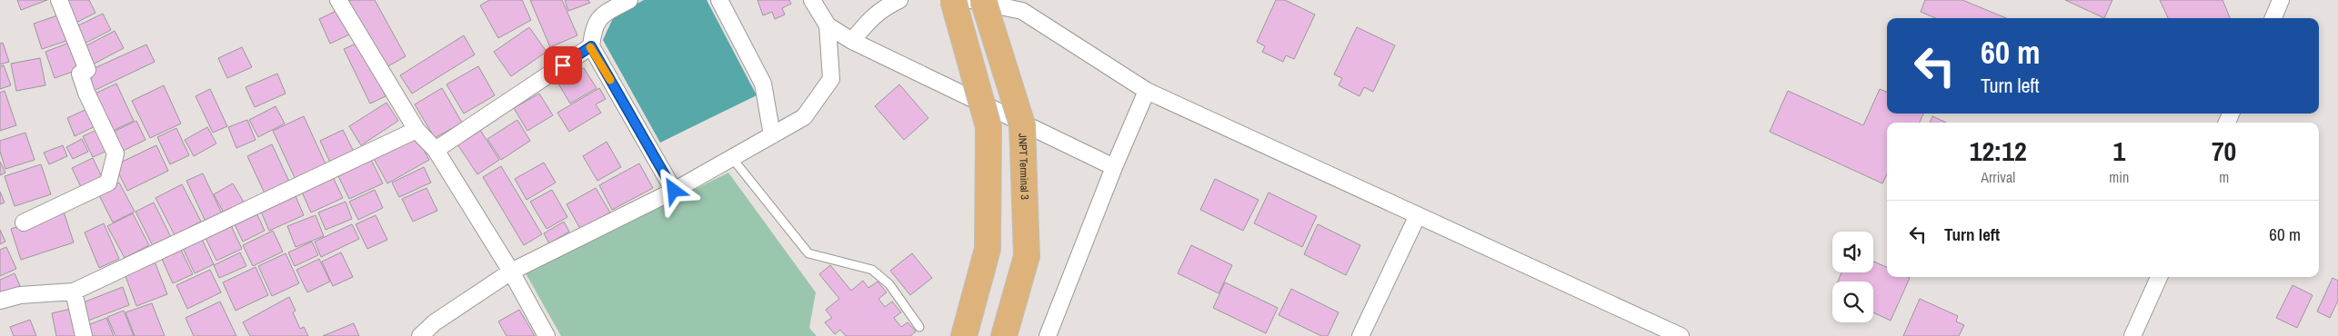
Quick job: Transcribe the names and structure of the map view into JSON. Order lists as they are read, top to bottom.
{
  "streets": {
    "main road": ["JNPT Terminal 3"]
  },
  "page": {
    "turn": ["60 m", "Turn left"],
    "eta": [
      "12:12",
      "Arrival",
      "1",
      "min",
      "70",
      "m"
    ],
    "list": [
      {
        "name": "Turn left",
        "value": "60 m"
      }
    ]
  }
}
